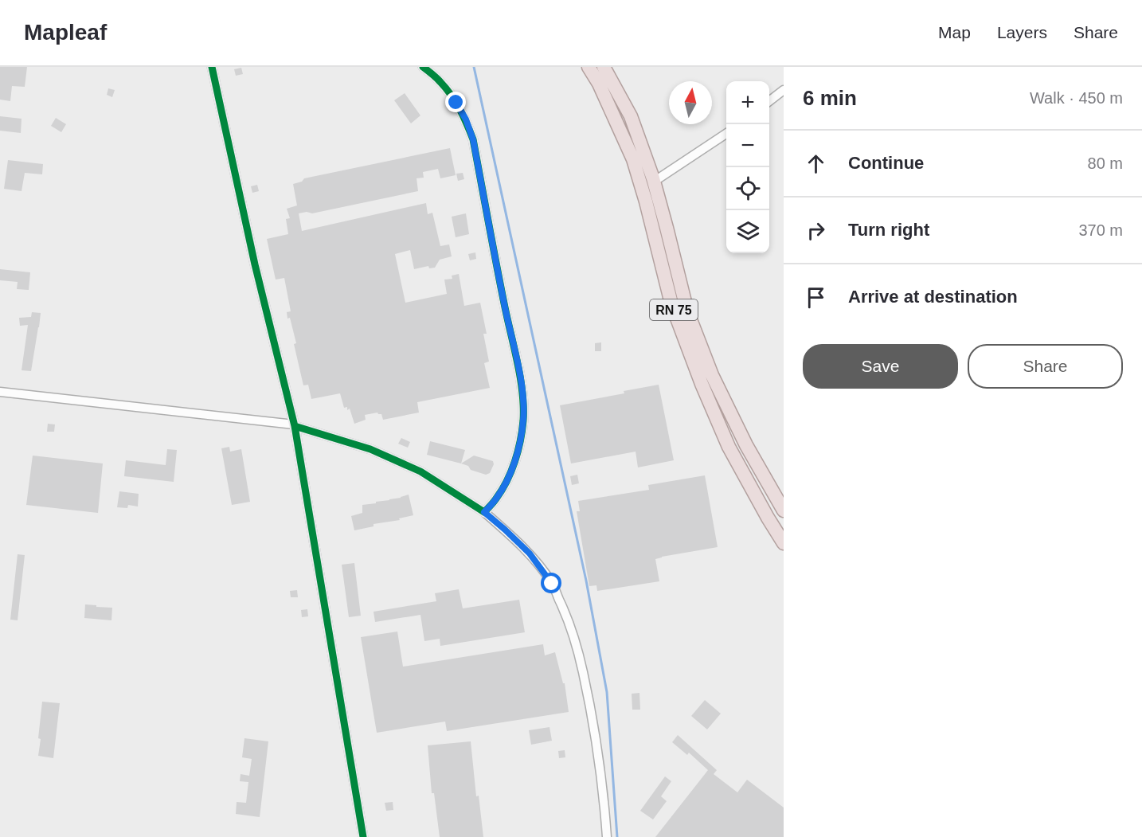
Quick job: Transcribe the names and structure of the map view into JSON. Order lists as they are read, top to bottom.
{
  "streets": {
    "highway": ["RN 75"]
  },
  "north": "top",
  "page": {
    "header": "Mapleaf",
    "nav": ["Map", "Layers", "Share"],
    "heading": ["6 min", "Walk · 450 m"],
    "map_buttons": ["+", "−"],
    "list": [
      ["Continue", "80 m"],
      ["Turn right", "370 m"],
      "Arrive at destination"
    ],
    "buttons": ["Save", "Share"]
  }
}
